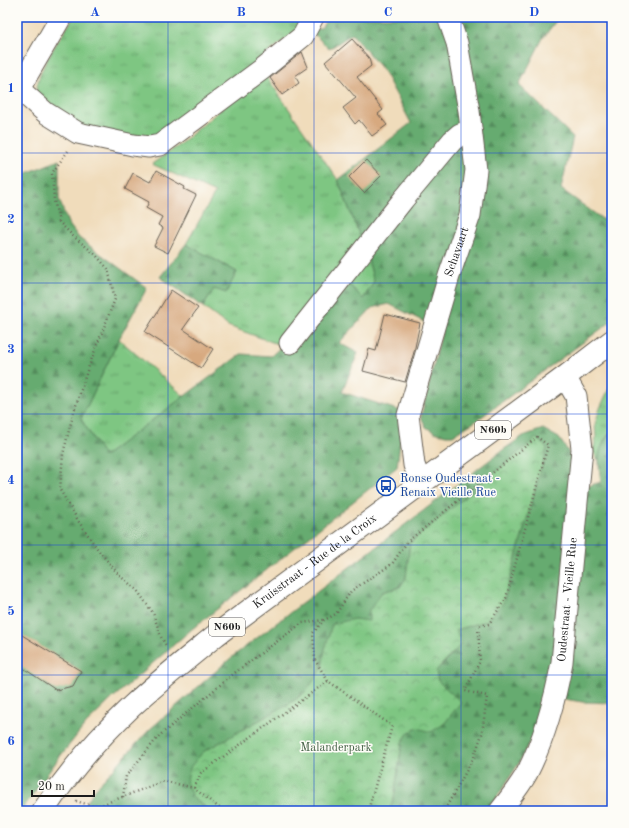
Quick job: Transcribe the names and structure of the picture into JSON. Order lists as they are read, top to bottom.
{
  "streets": {
    "main road": ["N60b", "Kruisstraat - Rue de la Croix"],
    "street": ["Schavaart", "Oudestraat - Vieille Rue"]
  },
  "crossings": [
    ["Schavaart", "Kruisstraat - Rue de la Croix"],
    ["Kruisstraat - Rue de la Croix", "Oudestraat - Vieille Rue"]
  ],
  "parks": ["Malanderpark"],
  "places": {
    "bus stop": ["Ronse Oudestraat - Renaix Vieille Rue"]
  },
  "scale_bar": "20 m",
  "grid": {
    "columns": [
      "A",
      "B",
      "C",
      "D"
    ],
    "rows": [
      "1",
      "2",
      "3",
      "4",
      "5",
      "6"
    ]
  }
}
